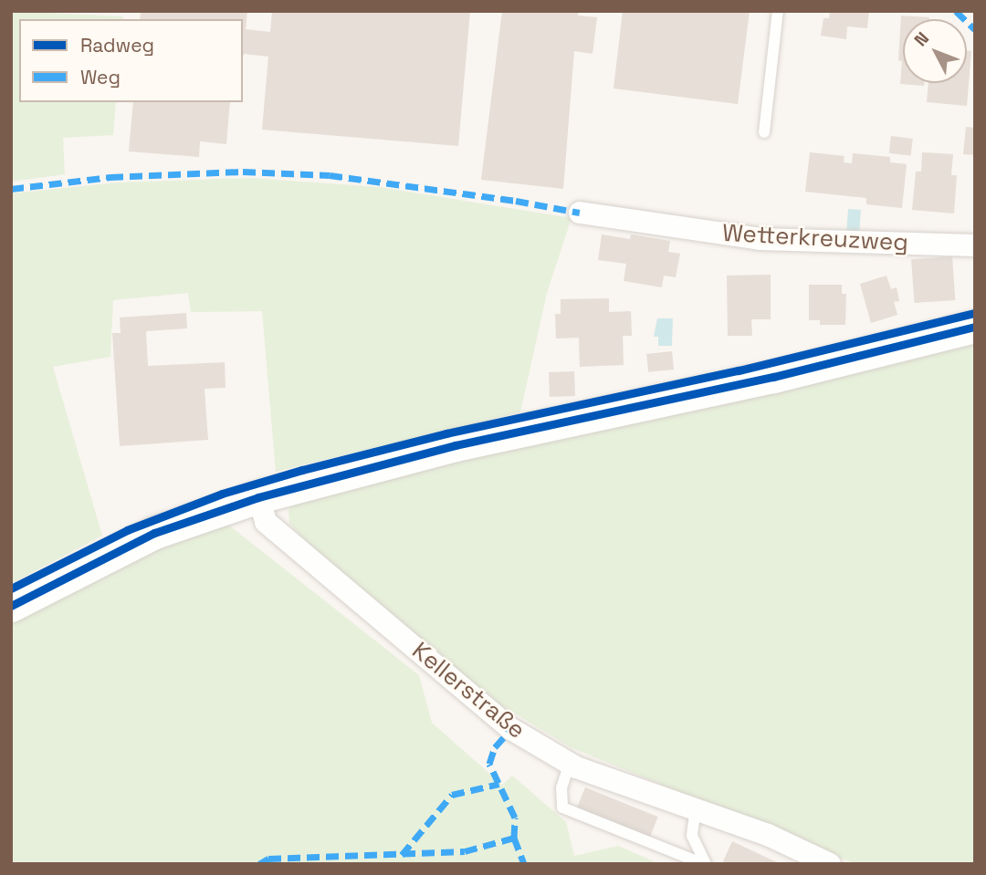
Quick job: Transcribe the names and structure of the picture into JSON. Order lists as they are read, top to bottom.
{
  "streets": {
    "street": ["Wetterkreuzweg", "Kellerstraße"]
  },
  "legend": ["Radweg", "Weg"],
  "north": "top left"
}
